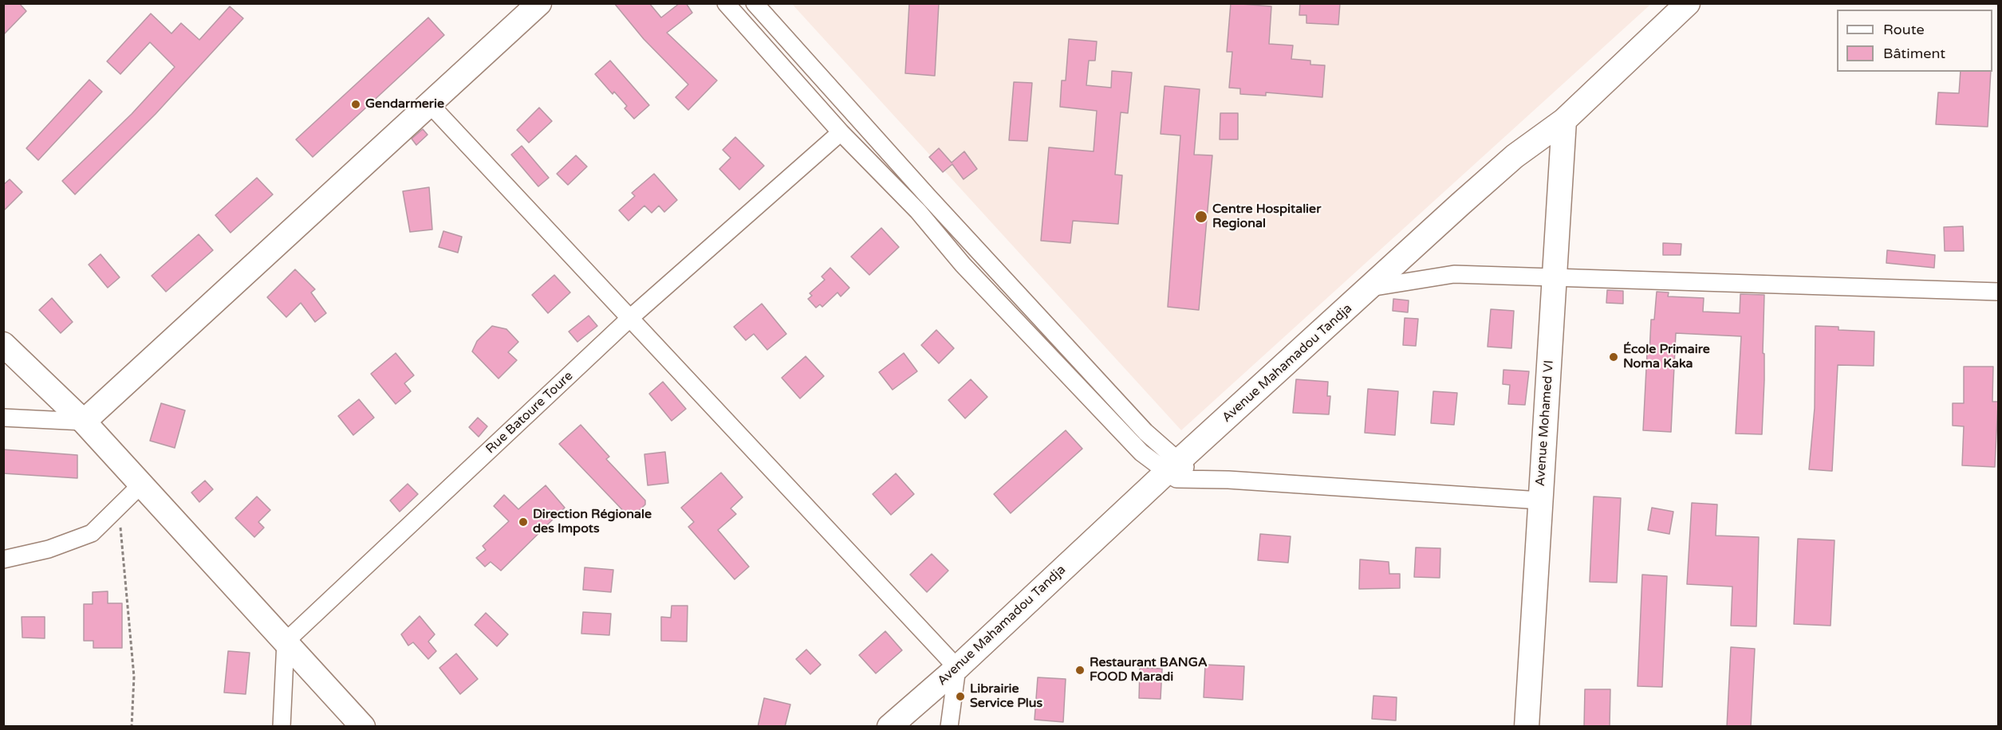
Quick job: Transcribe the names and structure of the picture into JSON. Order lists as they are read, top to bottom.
{
  "streets": {
    "street": ["Avenue Mahamadou Tandja", "Rue Batoure Toure", "Avenue Mohamed VI"]
  },
  "crossings": [
    ["Avenue Mahamadou Tandja", "Avenue Mohamed VI"]
  ],
  "places": [
    "Gendarmerie",
    "Centre Hospitalier Regional",
    "École Primaire Noma Kaka",
    "Direction Régionale des Impots",
    "Restaurant BANGA FOOD Maradi",
    "Librairie Service Plus"
  ],
  "legend": ["Route", "Bâtiment"]
}
